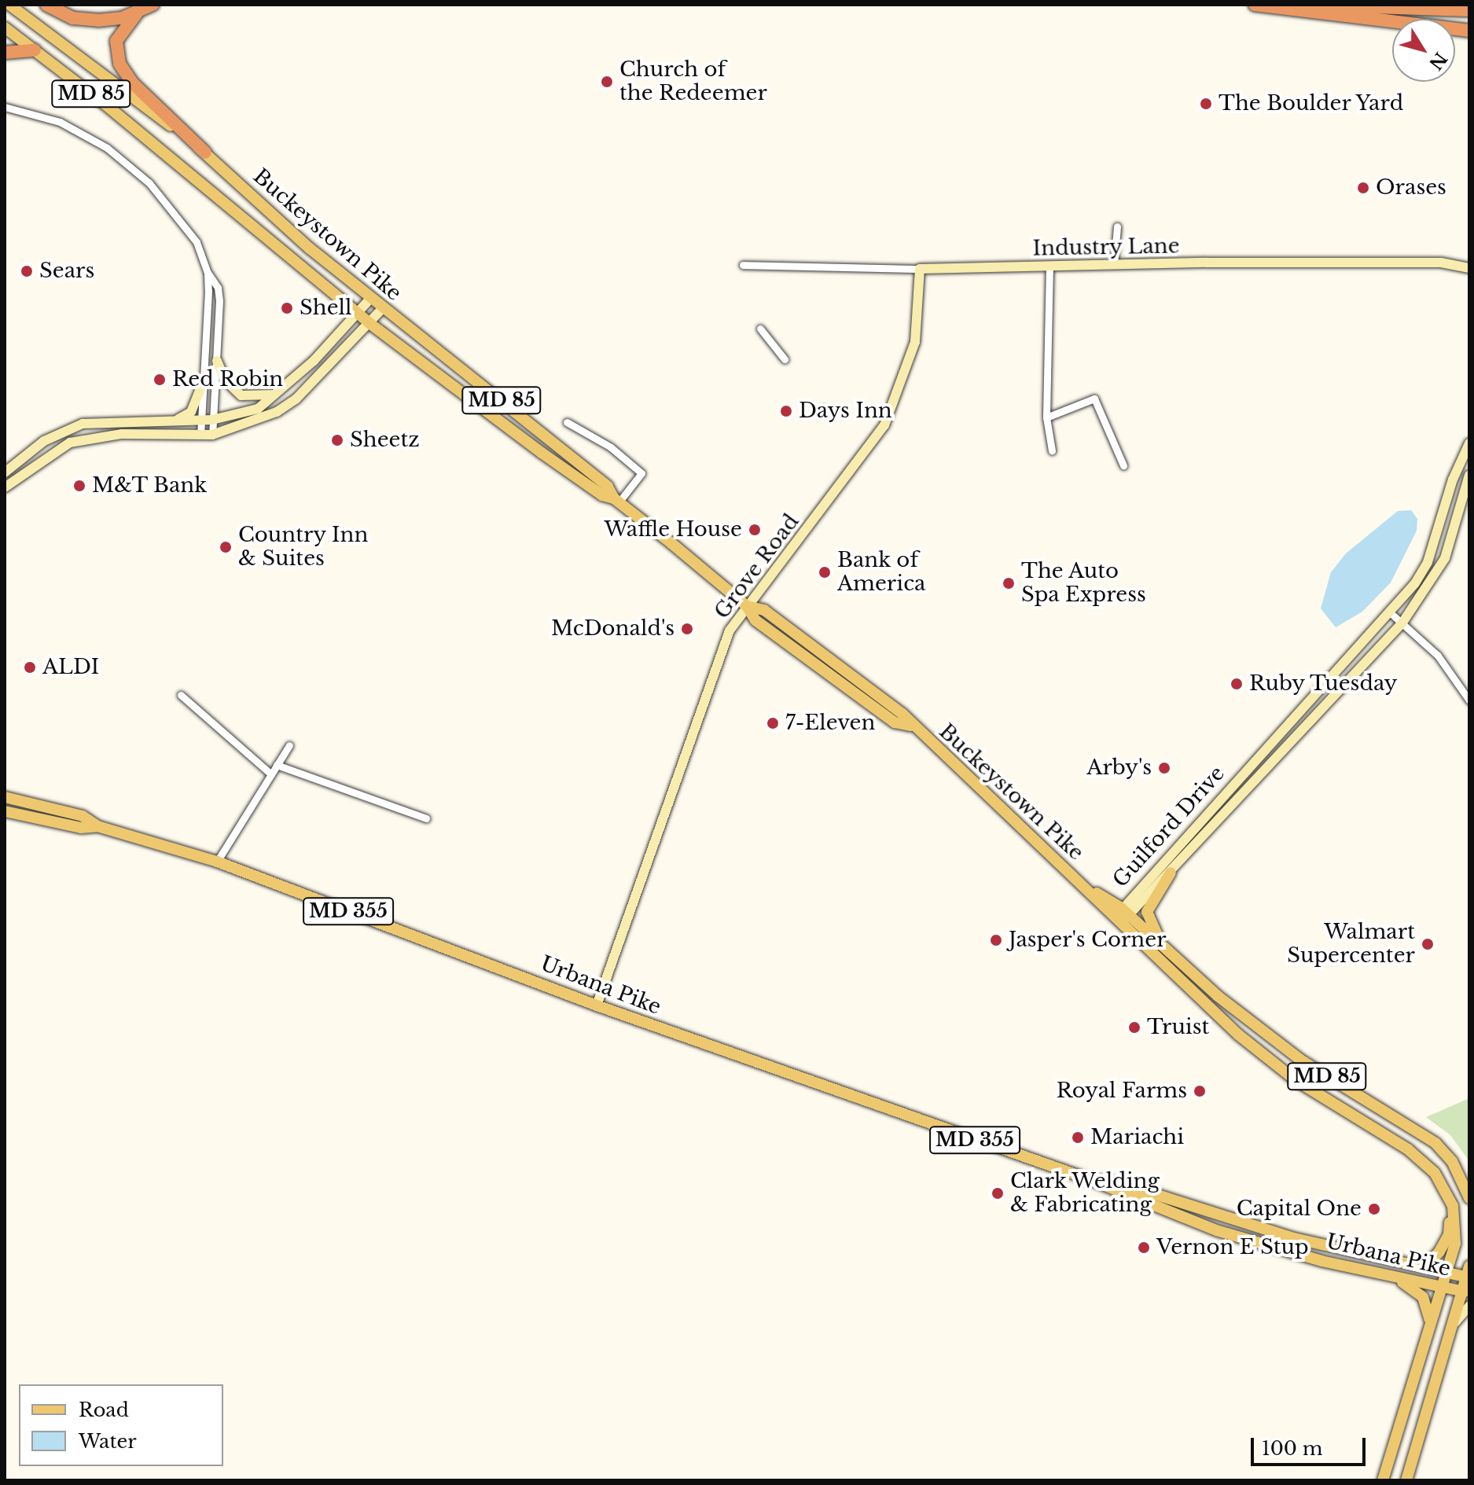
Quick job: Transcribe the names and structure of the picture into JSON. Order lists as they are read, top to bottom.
{
  "streets": {
    "main road": [
      "MD 85",
      "Buckeystown Pike",
      "Industry Lane",
      "Grove Road",
      "Guilford Drive",
      "MD 355",
      "Urbana Pike"
    ]
  },
  "crossings": [
    ["Buckeystown Pike", "Grove Road"],
    ["Buckeystown Pike", "Guilford Drive"],
    ["Buckeystown Pike", "Urbana Pike"],
    ["Industry Lane", "Grove Road"],
    ["Grove Road", "Urbana Pike"]
  ],
  "places": [
    "Church of the Redeemer",
    "The Boulder Yard",
    "Orases",
    "Sears",
    "Shell",
    "Red Robin",
    "Days Inn",
    "Sheetz",
    "M&T Bank",
    "Waffle House",
    "Country Inn & Suites",
    "Bank of America",
    "The Auto Spa Express",
    "McDonald's",
    "ALDI",
    "Ruby Tuesday",
    "7-Eleven",
    "Arby's",
    "Jasper's Corner",
    "Walmart Supercenter",
    "Truist",
    "Royal Farms",
    "Mariachi",
    "Clark Welding & Fabricating",
    "Capital One",
    "Vernon E Stup"
  ],
  "legend": ["Road", "Water"],
  "scale_bar": "100 m",
  "north": "bottom right"
}
